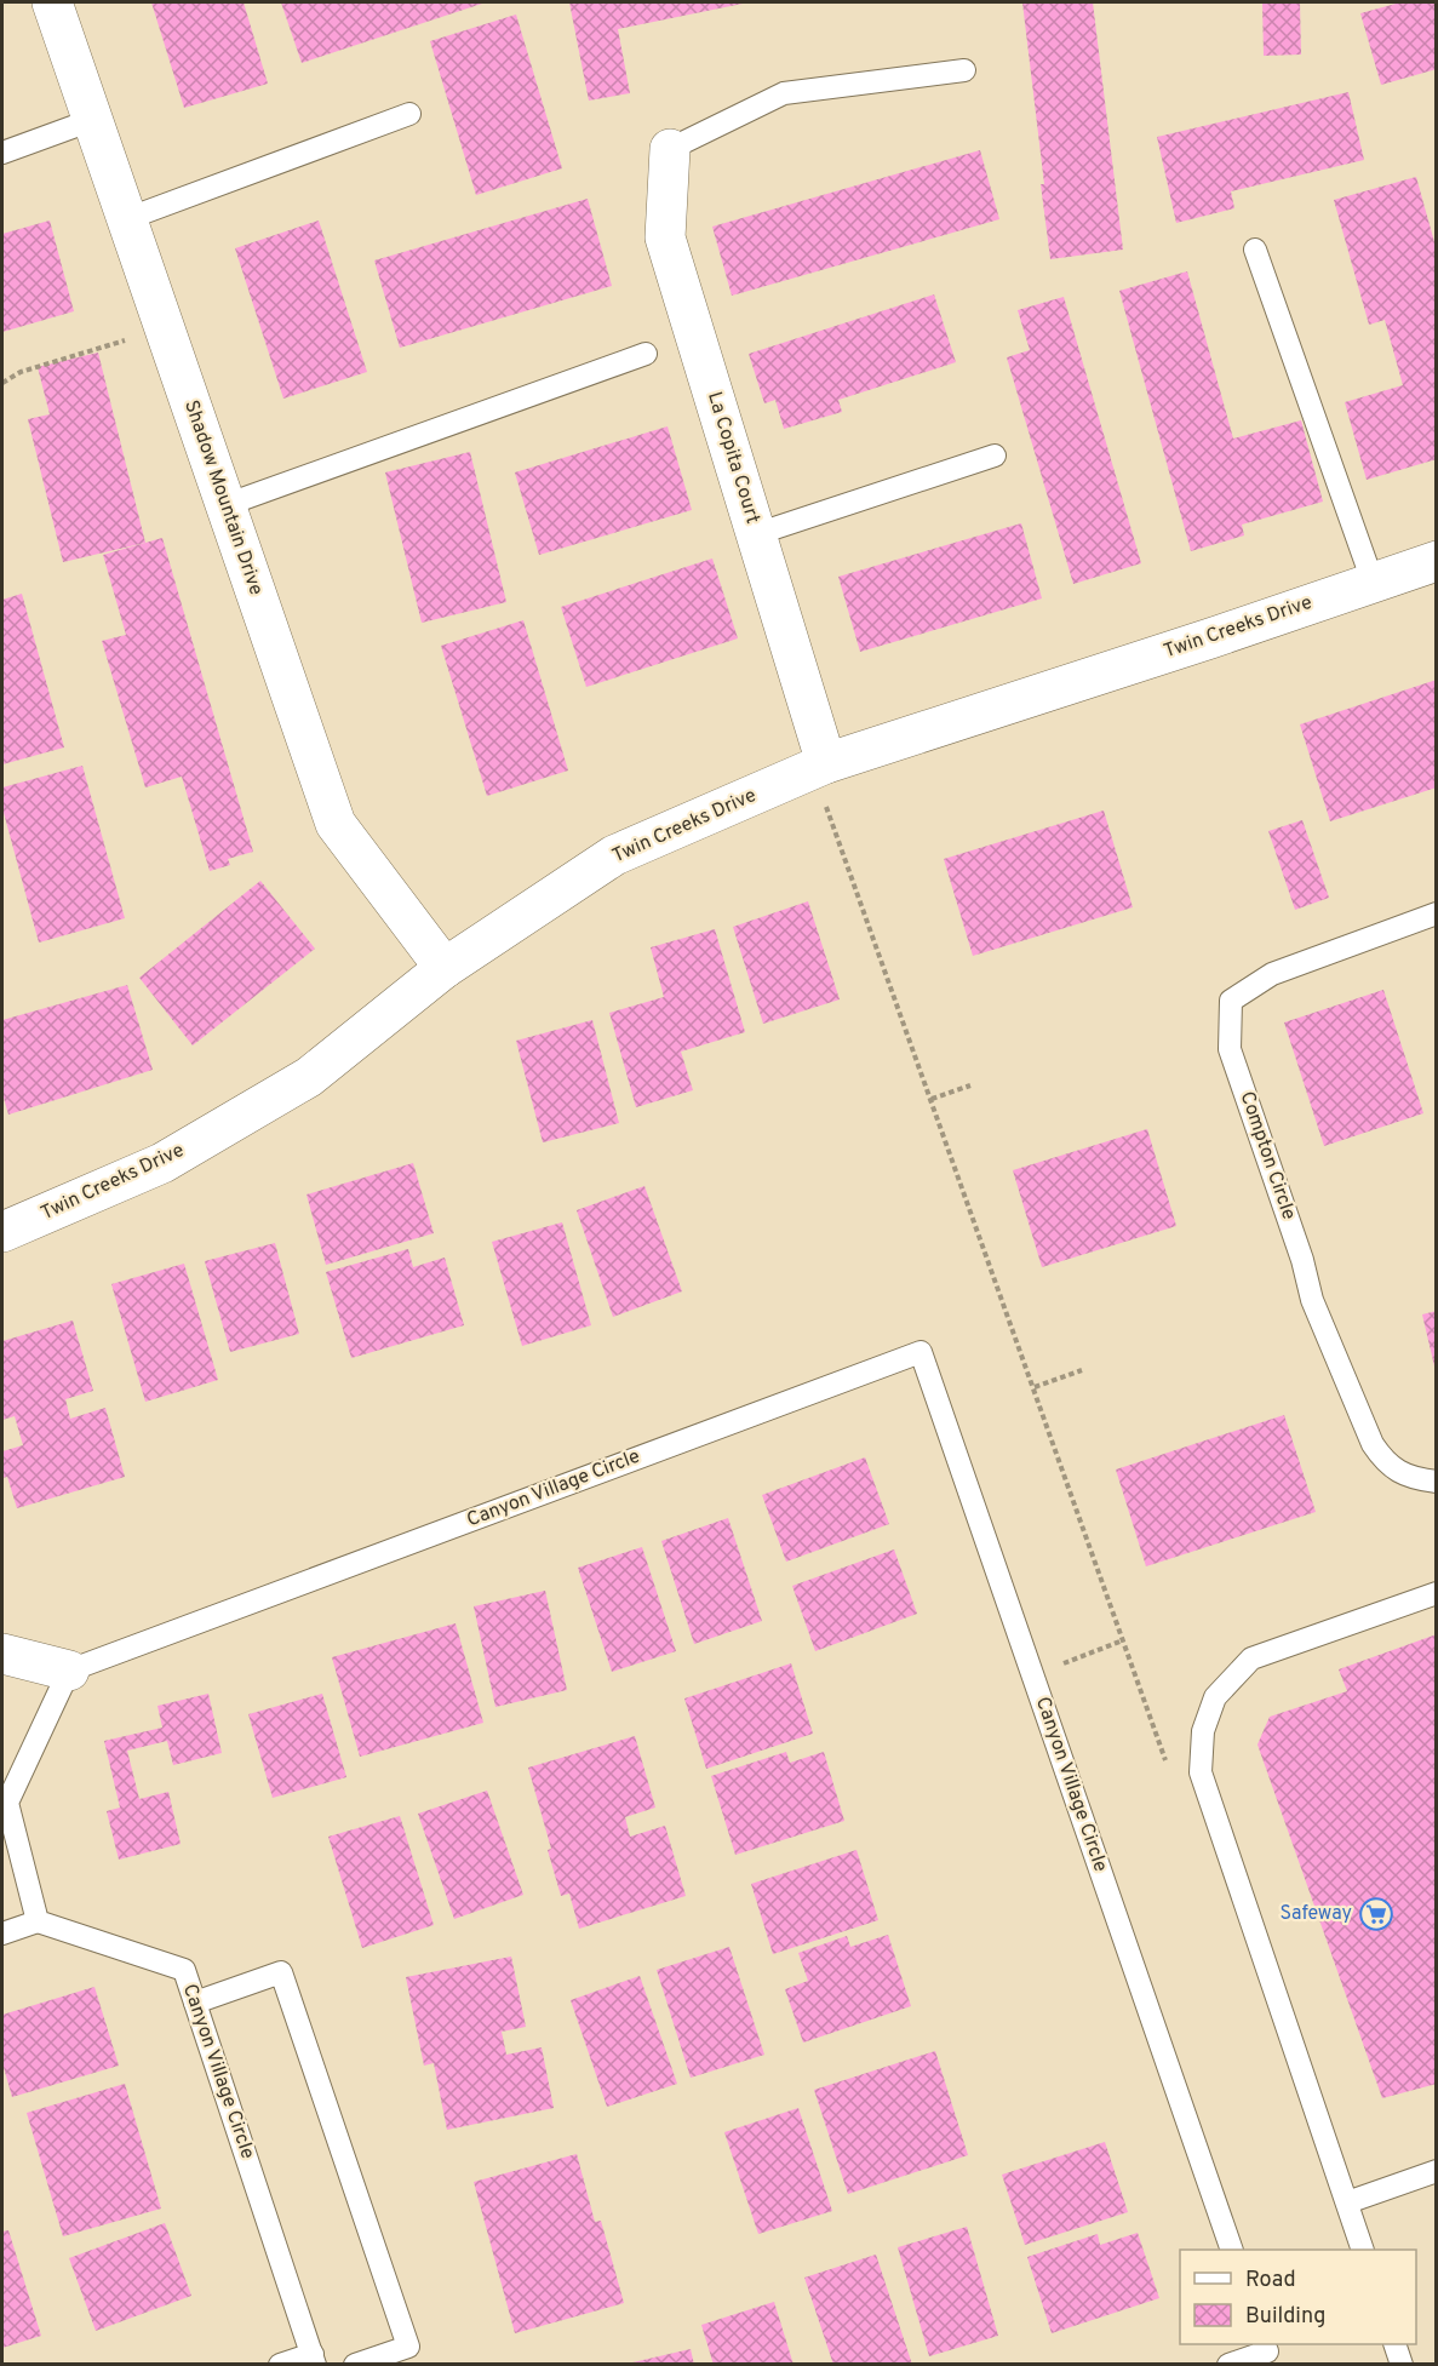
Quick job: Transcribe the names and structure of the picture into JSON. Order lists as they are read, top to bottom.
{
  "streets": {
    "street": ["La Copita Court", "Shadow Mountain Drive", "Twin Creeks Drive"],
    "lane": ["Compton Circle", "Canyon Village Circle"]
  },
  "crossings": [
    ["La Copita Court", "Twin Creeks Drive"],
    ["Shadow Mountain Drive", "Twin Creeks Drive"]
  ],
  "places": {
    "supermarket": ["Safeway"]
  },
  "legend": ["Road", "Building"]
}
